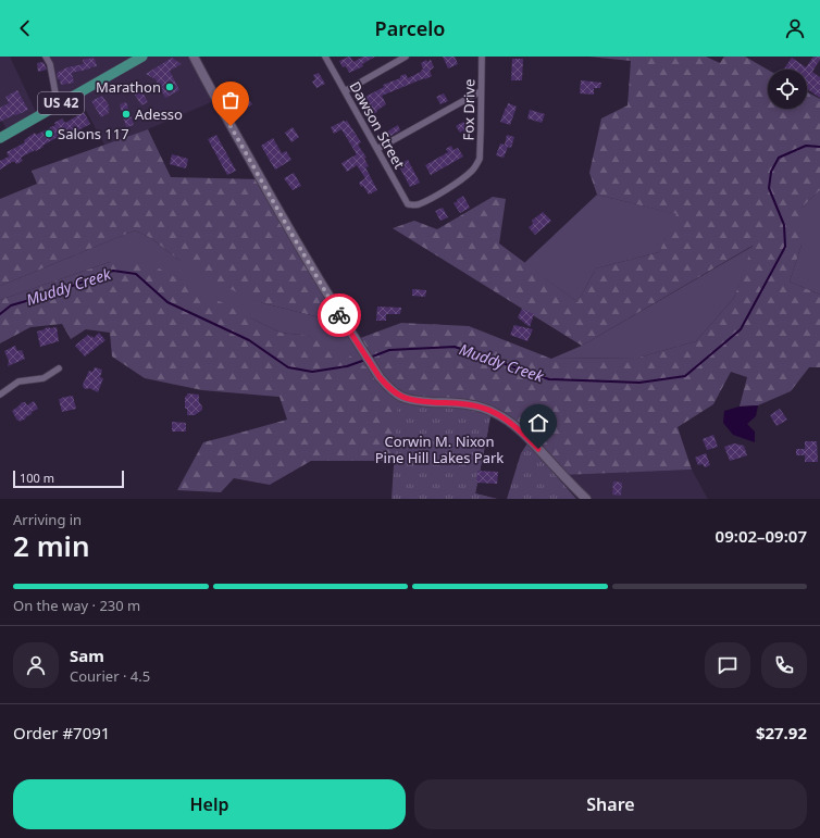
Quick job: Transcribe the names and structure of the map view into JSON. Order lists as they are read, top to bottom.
{
  "streets": {
    "main road": ["US 42"],
    "street": ["Fox Drive", "Dawson Street"]
  },
  "crossings": [
    ["Fox Drive", "Dawson Street"]
  ],
  "water": ["Muddy Creek"],
  "parks": ["Corwin M. Nixon Pine Hill Lakes Park"],
  "places": ["Marathon", "Adesso", "Salons 117"],
  "scale_bar": "100 m",
  "page": {
    "header": "Parcelo",
    "scale": "100 m",
    "heading": ["2 min", "Arriving in", "09:02–09:07"],
    "panel": [
      "Sam",
      "Courier · 4.5",
      "Order #7091",
      "$27.92"
    ],
    "bar": "On the way · 230 m",
    "buttons": ["Help", "Share"]
  }
}
